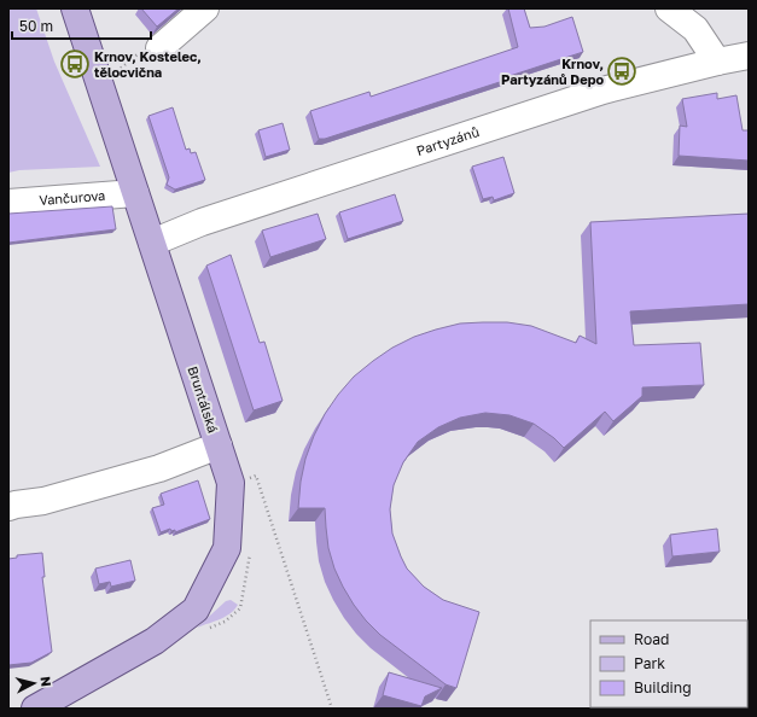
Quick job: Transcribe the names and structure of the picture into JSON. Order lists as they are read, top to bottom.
{
  "streets": {
    "main road": ["Bruntálská"],
    "street": ["Partyzánů", "Vančurova"]
  },
  "crossings": [
    ["Partyzánů", "Bruntálská"],
    ["Vančurova", "Bruntálská"]
  ],
  "places": {
    "bus stop": ["Krnov, Kostelec, tělocvična", "Krnov, Partyzánů Depo"]
  },
  "legend": ["Road", "Park", "Building"],
  "scale_bar": "50 m",
  "north": "right"
}
